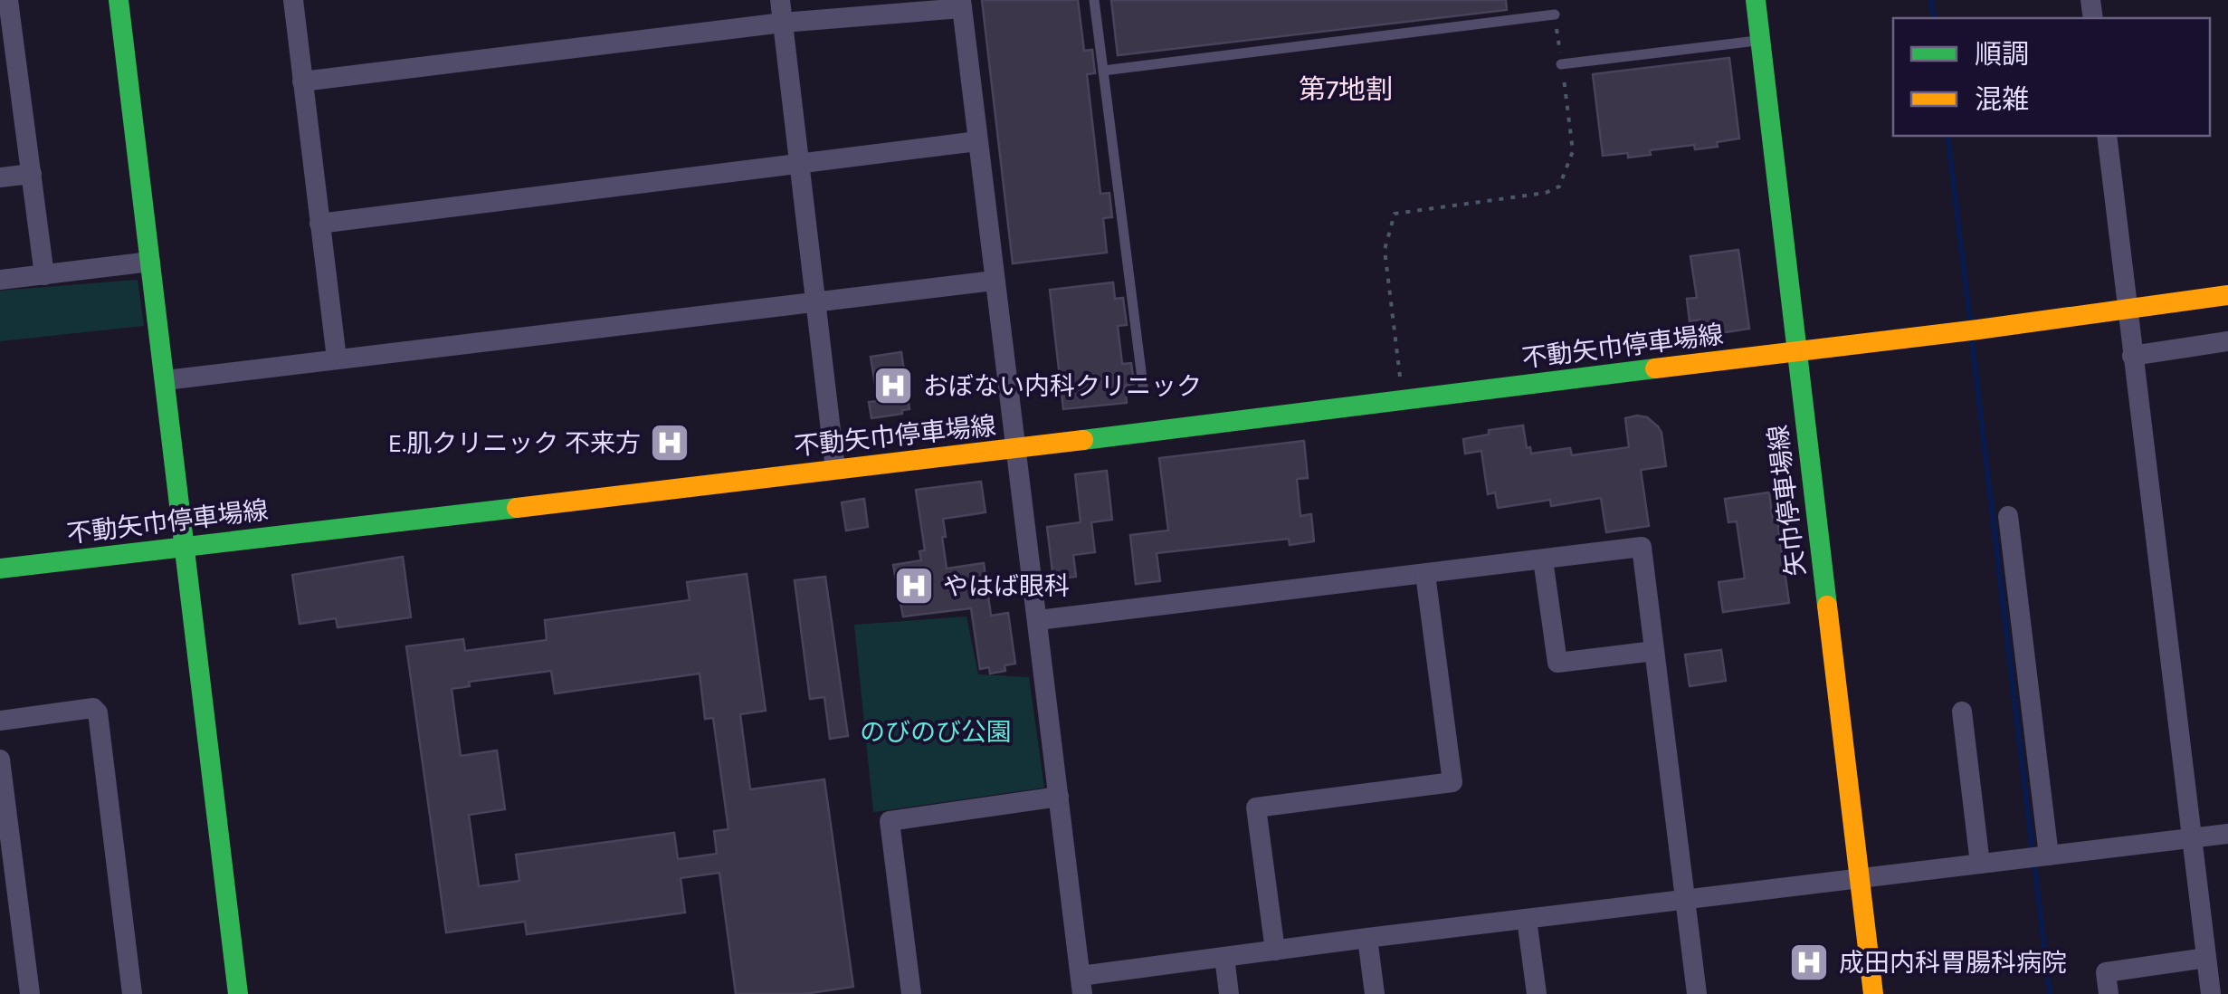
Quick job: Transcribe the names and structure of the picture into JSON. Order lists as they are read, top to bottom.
{
  "streets": {
    "main road": ["不動矢巾停車場線", "矢巾停車場線"]
  },
  "crossings": [
    ["不動矢巾停車場線", "矢巾停車場線"]
  ],
  "districts": ["第7地割"],
  "parks": ["のびのび公園"],
  "places": {
    "hospital": [
      "おぼない内科クリニック",
      "E.肌クリニック 不来方",
      "やはば眼科",
      "成田内科胃腸科病院"
    ]
  },
  "legend": ["順調", "混雑"]
}
